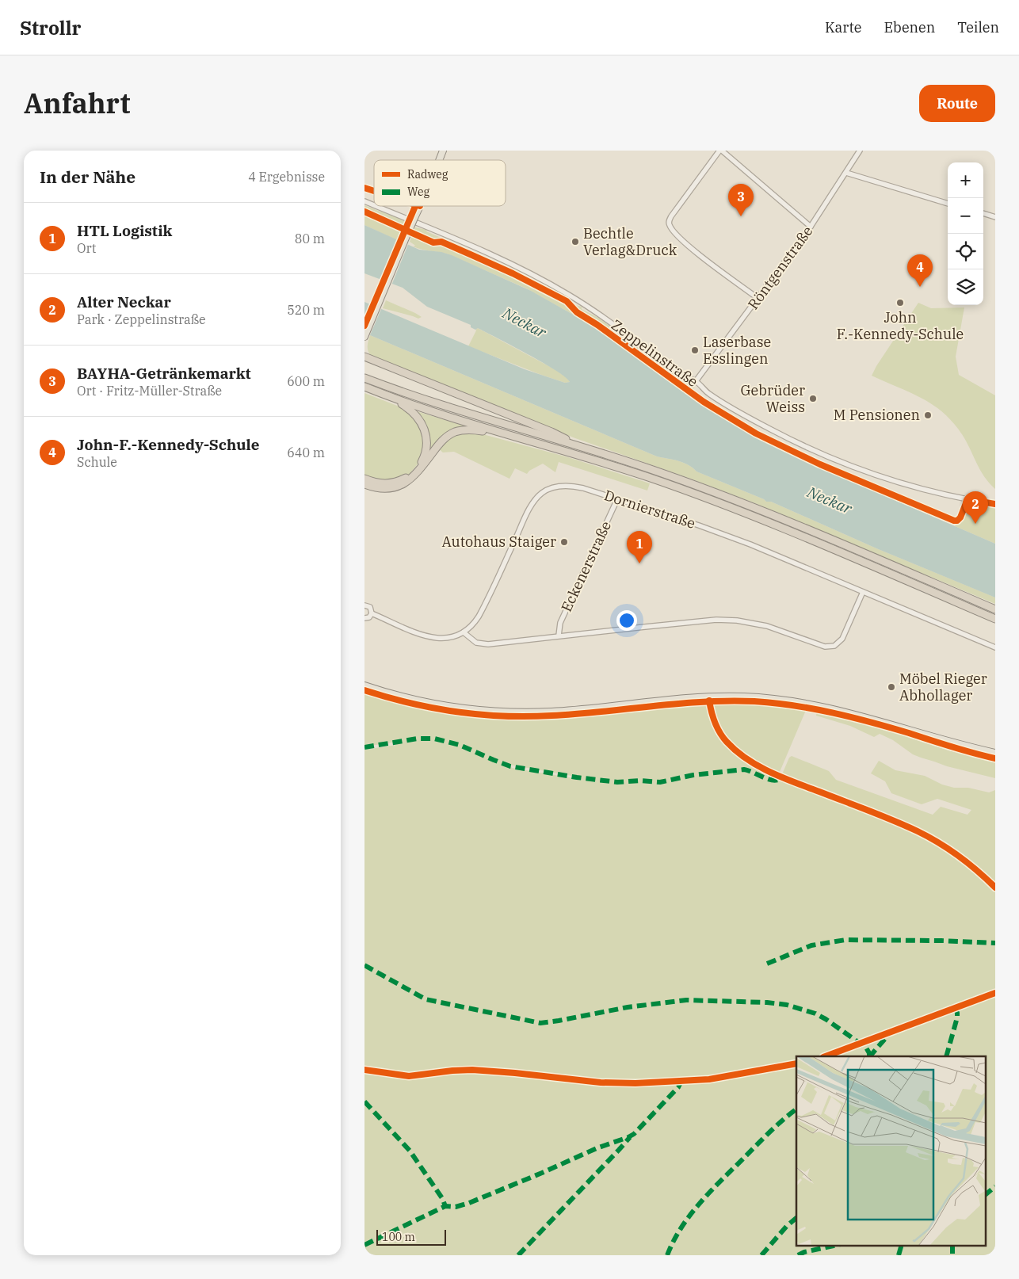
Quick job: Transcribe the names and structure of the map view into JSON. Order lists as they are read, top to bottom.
{
  "streets": {
    "street": [
      "Röntgenstraße",
      "Zeppelinstraße",
      "Dornierstraße",
      "Eckenerstraße"
    ]
  },
  "crossings": [
    ["Röntgenstraße", "Zeppelinstraße"],
    ["Dornierstraße", "Eckenerstraße"]
  ],
  "water": ["Neckar"],
  "places": [
    "Bechtle Verlag&Druck",
    "John F.-Kennedy-Schule",
    "Laserbase Esslingen",
    "Gebrüder Weiss",
    "M Pensionen",
    "Autohaus Staiger",
    "Möbel Rieger Abhollager"
  ],
  "legend": ["Radweg", "Weg"],
  "scale_bar": "100 m",
  "page": {
    "header": "Strollr",
    "nav": ["Karte", "Ebenen", "Teilen"],
    "title": "Anfahrt",
    "buttons": "Route",
    "heading": ["In der Nähe", "4 Ergebnisse"],
    "map_buttons": ["+", "−"],
    "pins": [
      "3",
      "4",
      "2",
      "1"
    ],
    "list": [
      {
        "mark": "1",
        "name": "HTL Logistik",
        "note": "Ort",
        "value": "80 m"
      },
      {
        "mark": "2",
        "name": "Alter Neckar",
        "note": "Park · Zeppelinstraße",
        "value": "520 m"
      },
      {
        "mark": "3",
        "name": "BAYHA-Getränkemarkt",
        "note": "Ort · Fritz-Müller-Straße",
        "value": "600 m"
      },
      {
        "mark": "4",
        "name": "John-F.-Kennedy-Schule",
        "note": "Schule",
        "value": "640 m"
      }
    ],
    "scale": "100 m"
  }
}
